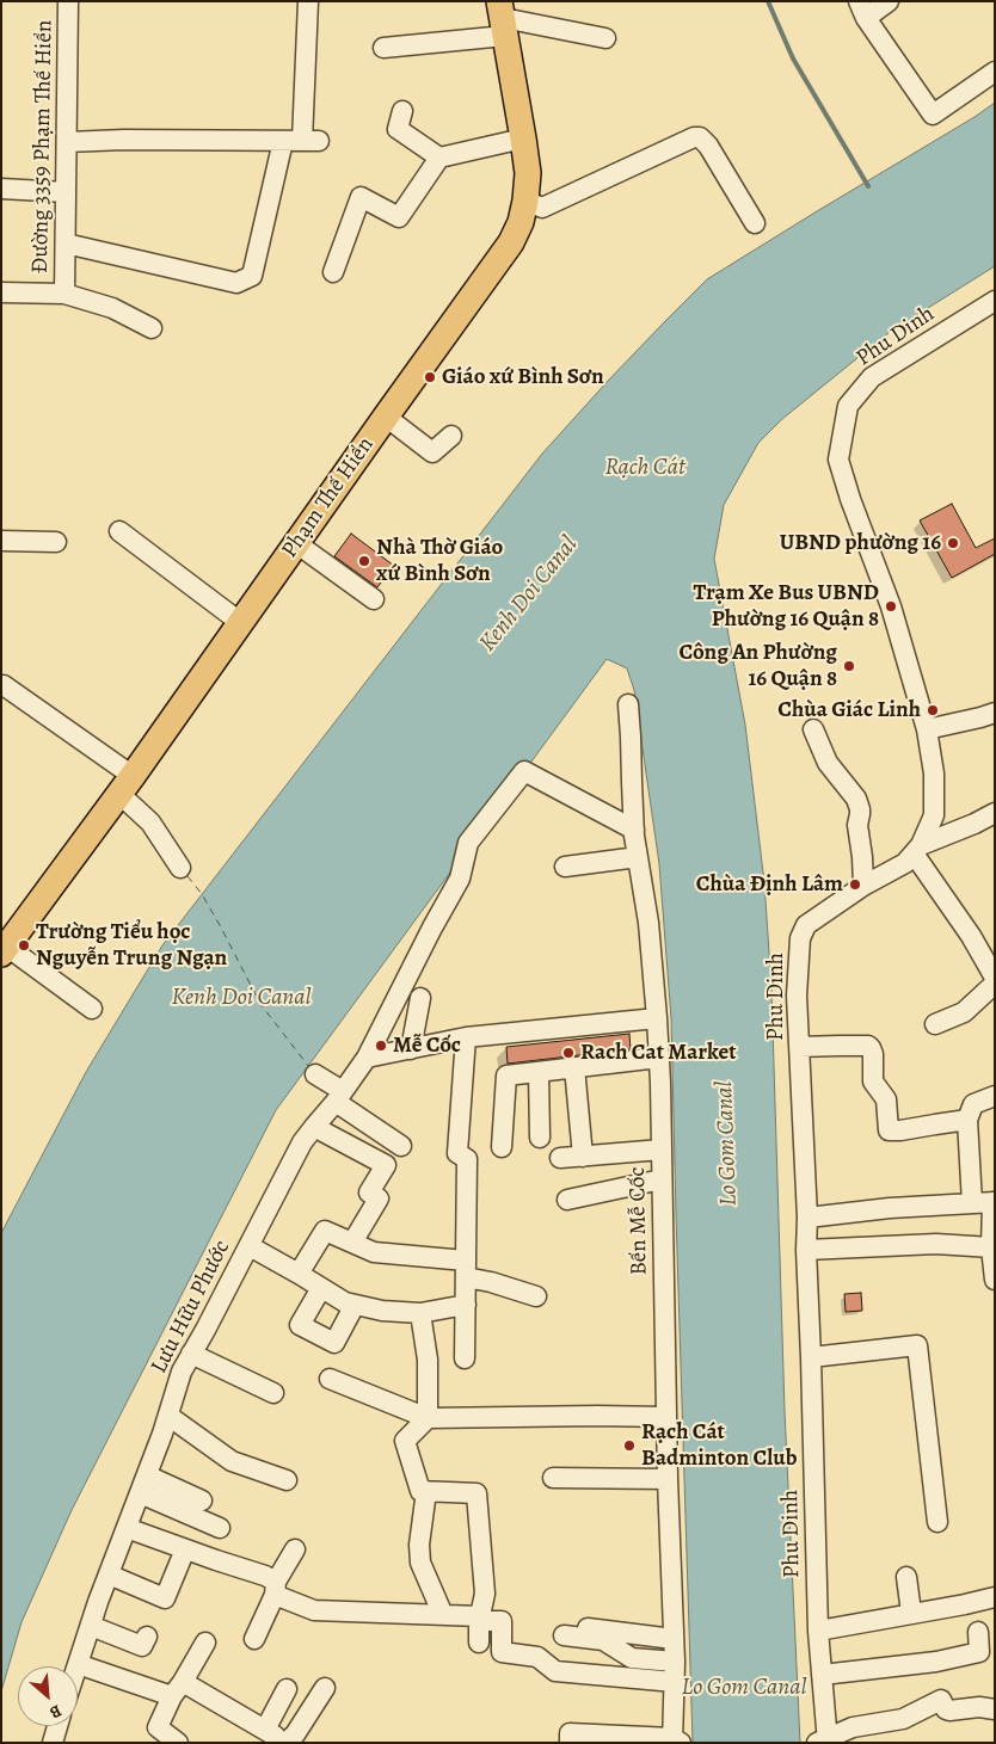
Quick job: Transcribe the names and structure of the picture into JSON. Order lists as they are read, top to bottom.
{
  "streets": {
    "main road": ["Phạm Thế Hiển"],
    "street": [
      "Đường 3359 Phạm Thế Hiển",
      "Phu Dinh",
      "Bến Mễ Cốc",
      "Lưu Hữu Phước"
    ]
  },
  "crossings": [
    ["Bến Mễ Cốc", "Lưu Hữu Phước"]
  ],
  "water": ["Rạch Cát", "Kenh Doi Canal", "Lo Gom Canal"],
  "places": [
    "Giáo xứ Bình Sơn",
    "UBND phường 16",
    "Nhà Thờ Giáo xứ Bình Sơn",
    "Trạm Xe Bus UBND Phường 16 Quận 8",
    "Công An Phường 16 Quận 8",
    "Chùa Giác Linh",
    "Chùa Định Lâm",
    "Trường Tiểu học Nguyễn Trung Ngạn",
    "Mễ Cốc",
    "Rach Cat Market",
    "Rạch Cát Badminton Club"
  ],
  "north": "bottom right"
}
